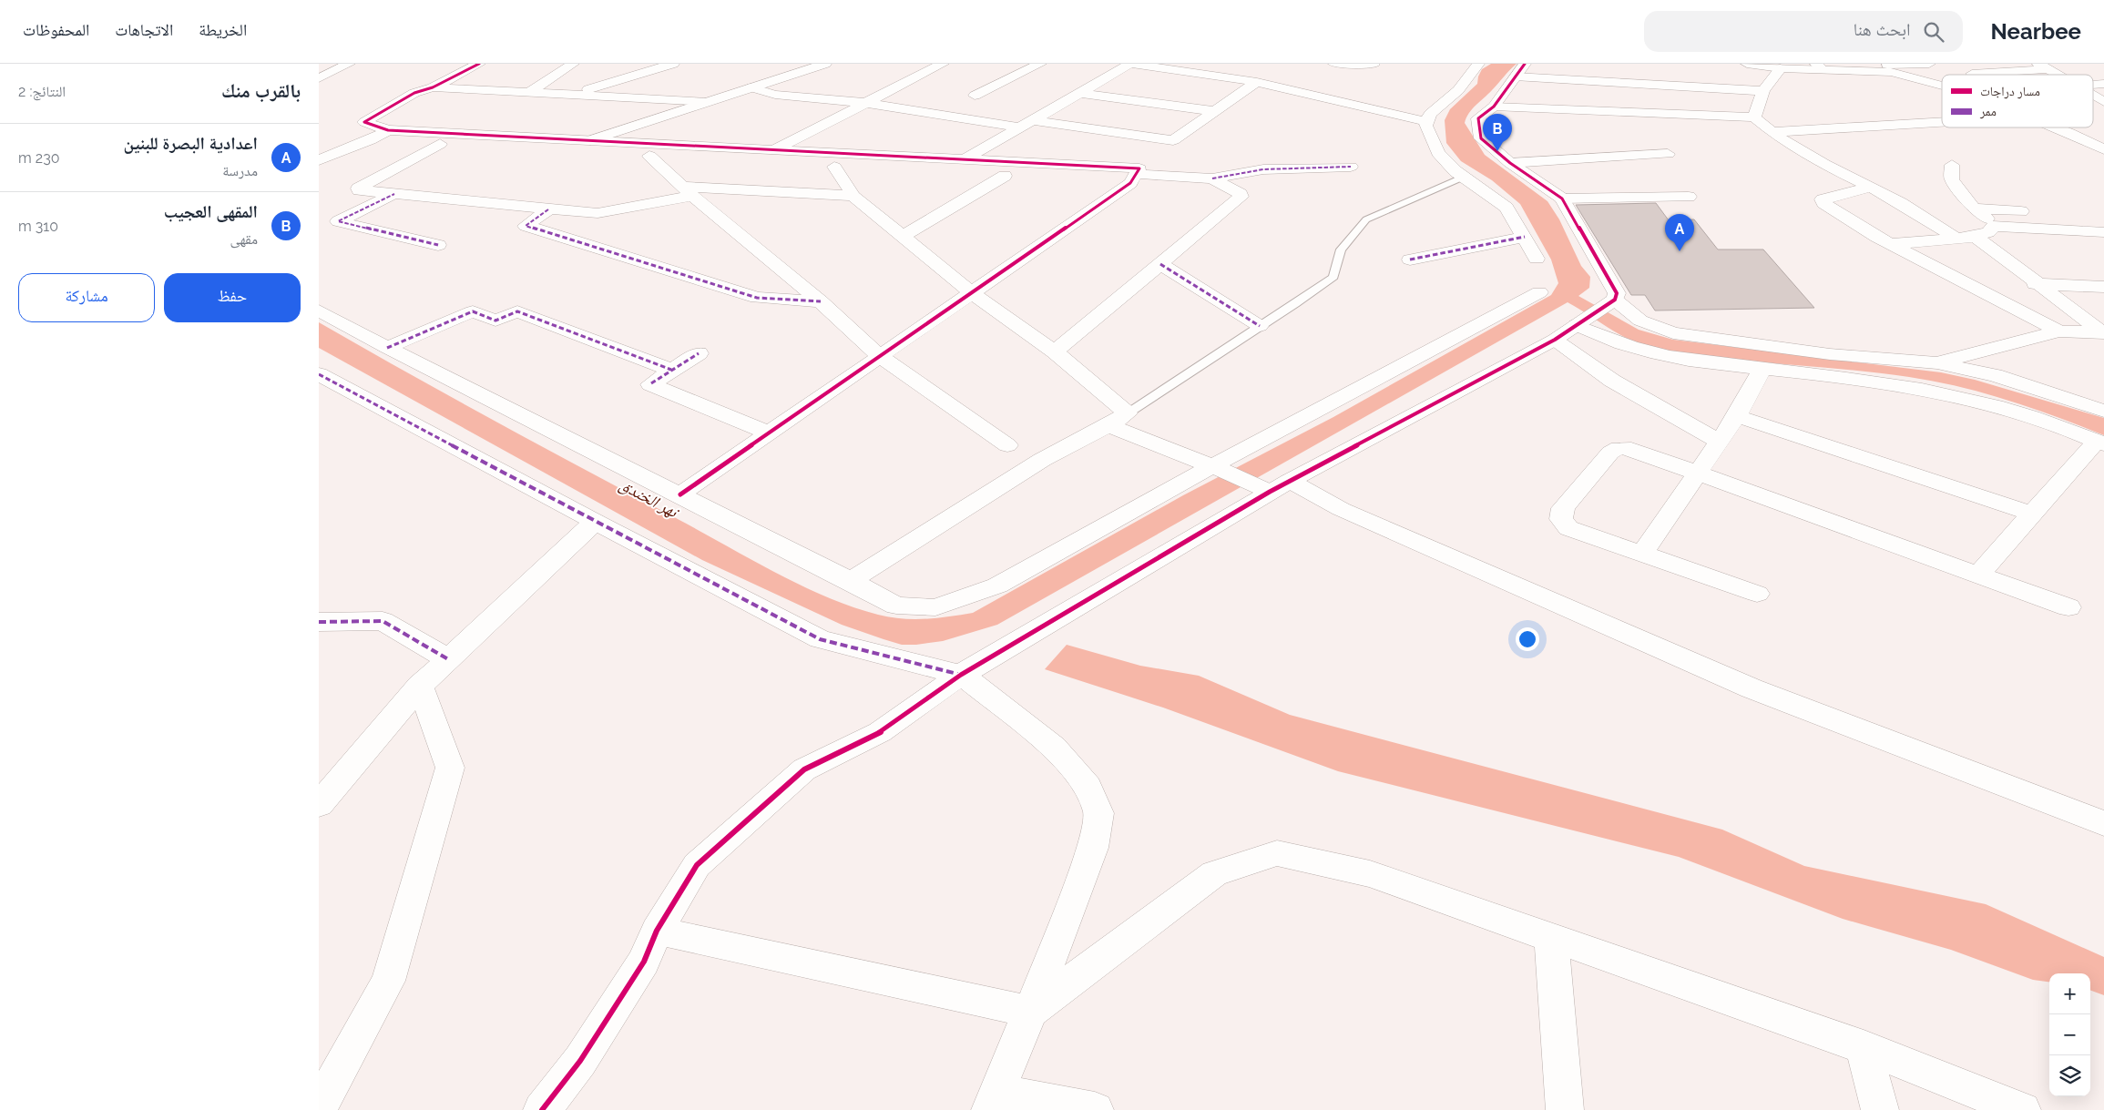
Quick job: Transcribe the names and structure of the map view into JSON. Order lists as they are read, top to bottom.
{
  "water": ["نهر الخندق"],
  "legend": ["مسار دراجات", "ممر"],
  "page": {
    "header": "Nearbee",
    "search": "ابحث هنا",
    "nav": ["الخريطة", "الاتجاهات", "المحفوظات"],
    "heading": ["بالقرب منك", "النتائج: 2"],
    "pins": ["B", "A"],
    "list": [
      {
        "mark": "A",
        "name": "اعدادية البصرة للبنين",
        "note": "مدرسة",
        "value": "230 m"
      },
      {
        "mark": "B",
        "name": "المقهى العجيب",
        "note": "مقهى",
        "value": "310 m"
      }
    ],
    "buttons": ["حفظ", "مشاركة"],
    "map_buttons": ["+", "−"]
  }
}
